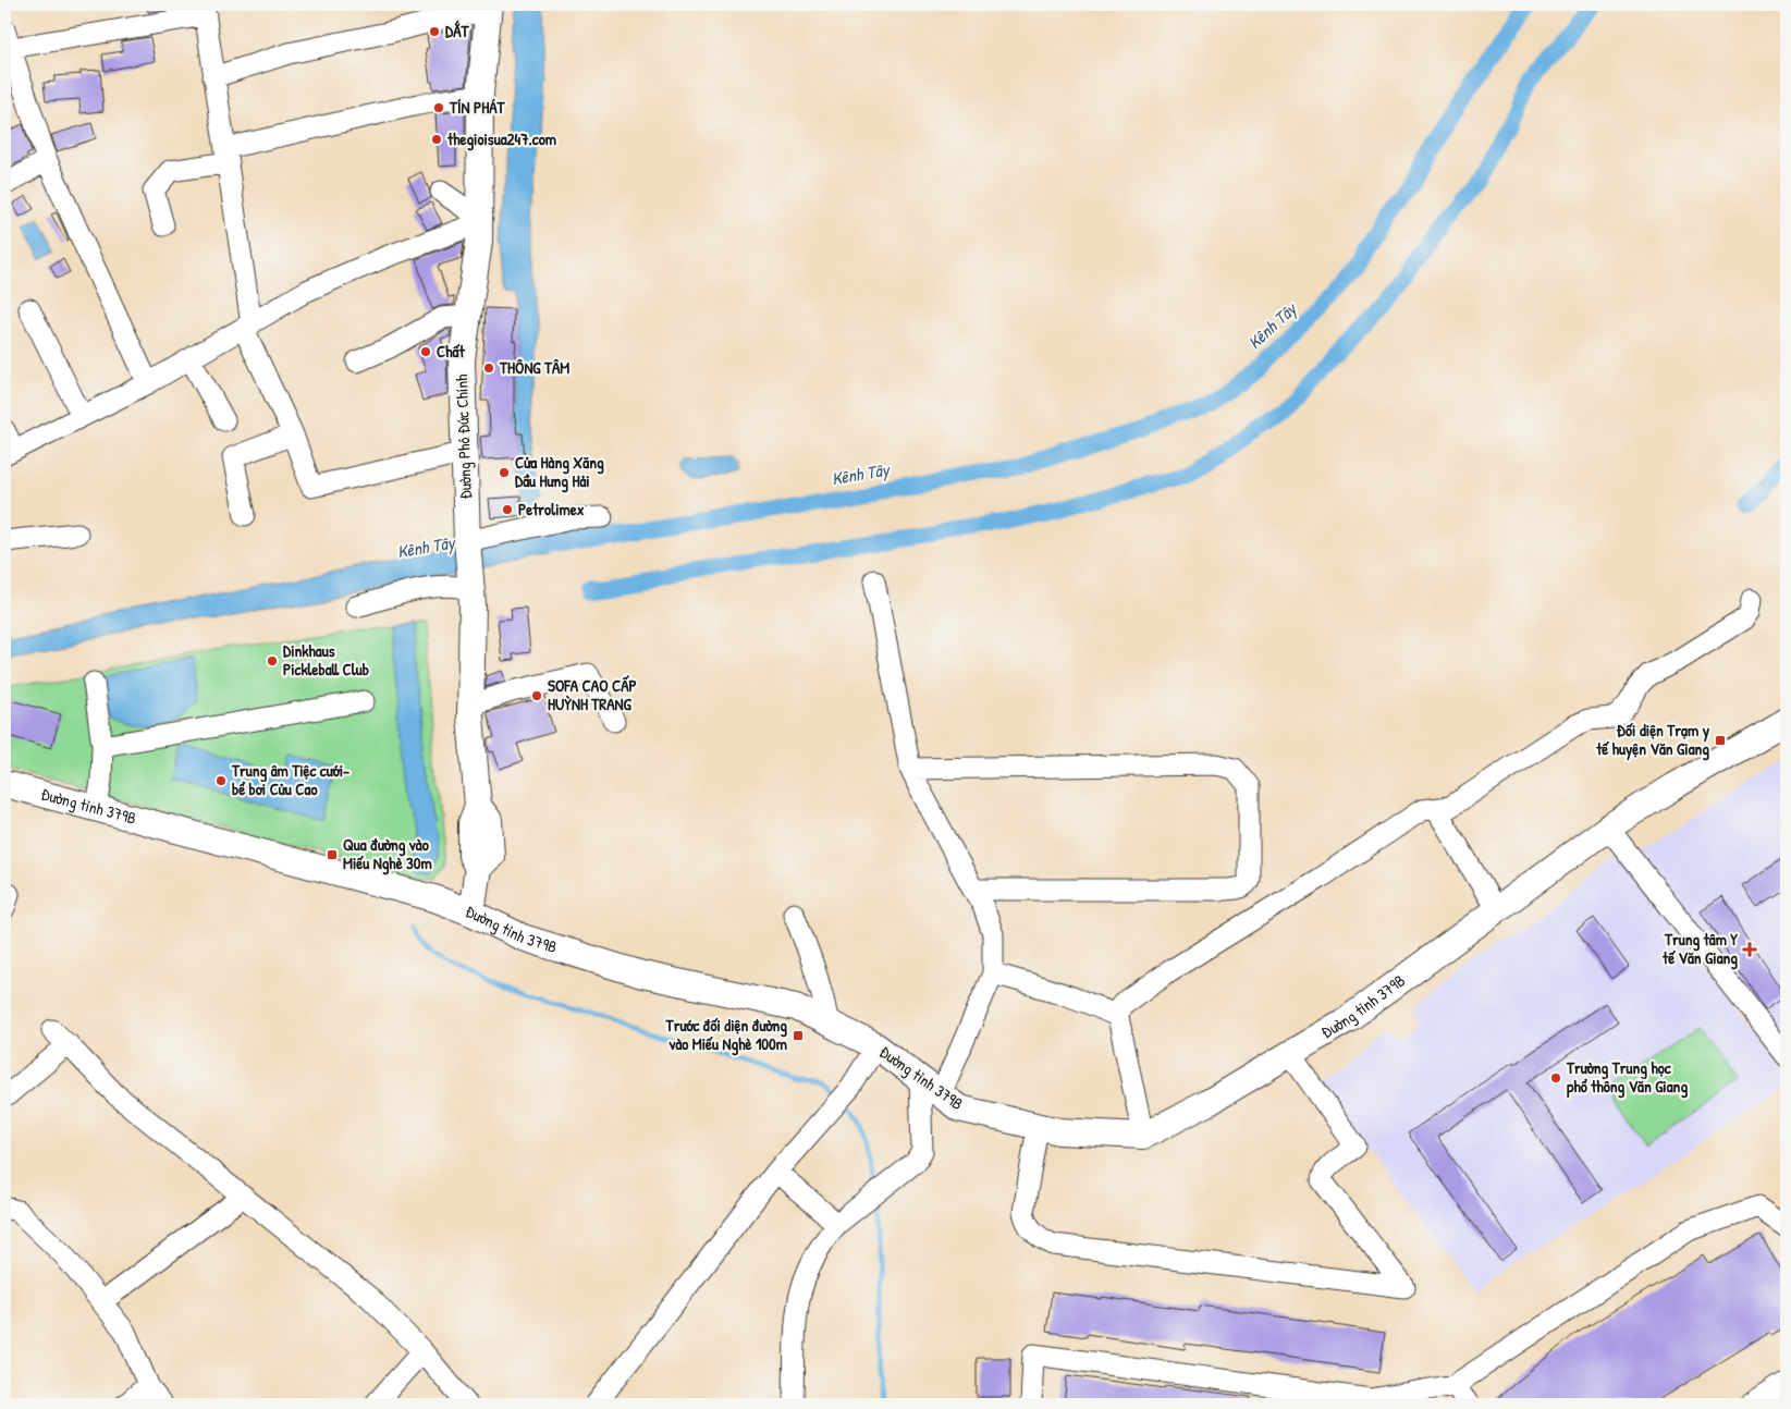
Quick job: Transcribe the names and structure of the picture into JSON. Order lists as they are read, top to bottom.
{
  "streets": {
    "main road": ["Đường Phó Đức Chính", "Đường tỉnh 379B"]
  },
  "crossings": [
    ["Đường Phó Đức Chính", "Đường tỉnh 379B"]
  ],
  "water": ["Kênh Tây"],
  "places": {
    "other": [
      "DẮT",
      "TÍN PHÁT",
      "thegioisua247.com",
      "Chất",
      "THÔNG TÂM",
      "Cửa Hàng Xăng Dầu Hưng Hải",
      "Petrolimex",
      "Dinkhaus Pickleball Club",
      "SOFA CAO CẤP HUỲNH TRANG",
      "Trung âm Tiệc cưới- bể bơi Cửu Cao",
      "Trường Trung học phổ thông Văn Giang"
    ],
    "transit": ["Đối diện Trạm y tế huyện Văn Giang", "Qua đường vào Miếu Nghè 30m", "Trước đối diện đường vào Miếu Nghè 100m"],
    "health": ["Trung tâm Y tế Văn Giang"]
  }
}
